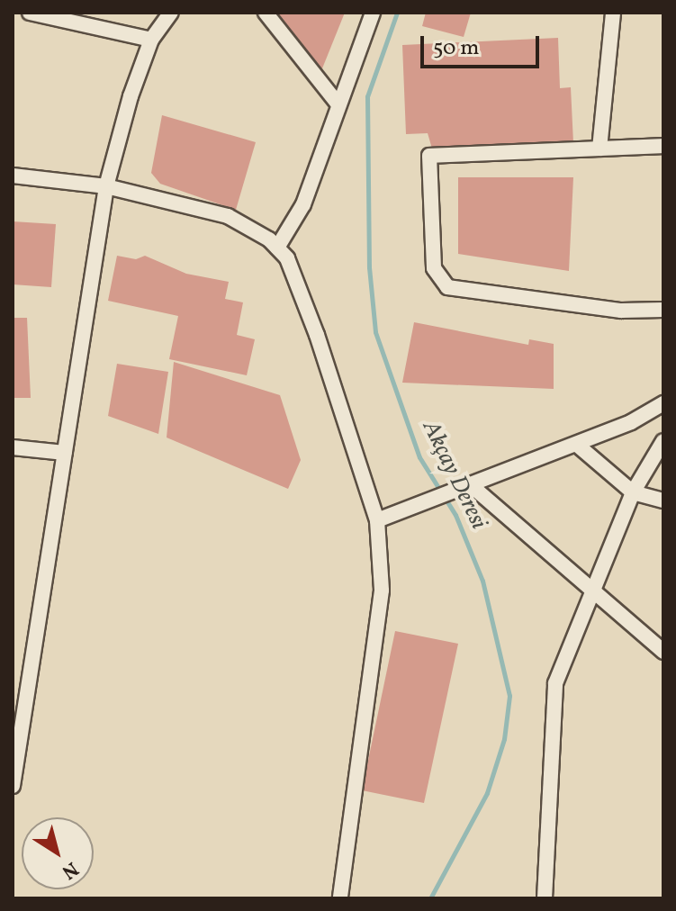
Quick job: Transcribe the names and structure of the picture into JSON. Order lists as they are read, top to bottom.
{
  "water": ["Akçay Deresi"],
  "scale_bar": "50 m",
  "north": "bottom right"
}
